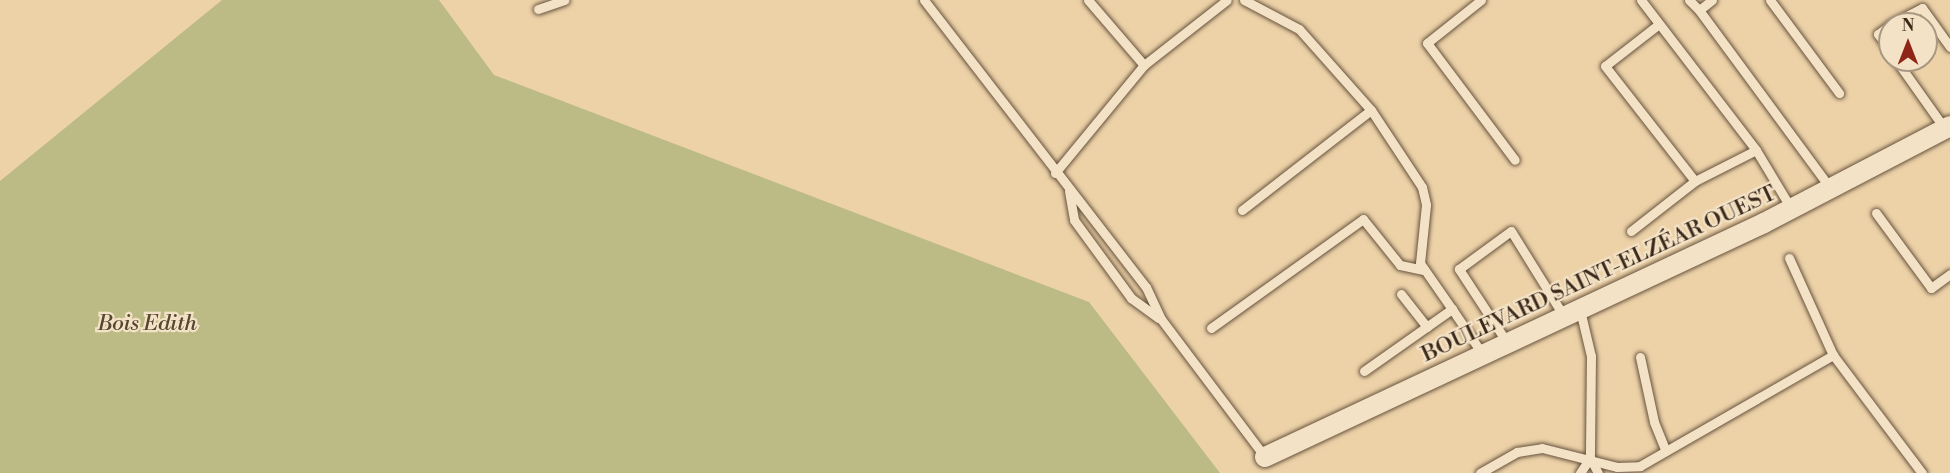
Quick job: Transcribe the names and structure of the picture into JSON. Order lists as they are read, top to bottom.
{
  "streets": {
    "street": ["BOULEVARD SAINT-ELZÉAR OUEST"]
  },
  "parks": ["Bois Edith"],
  "north": "top"
}
